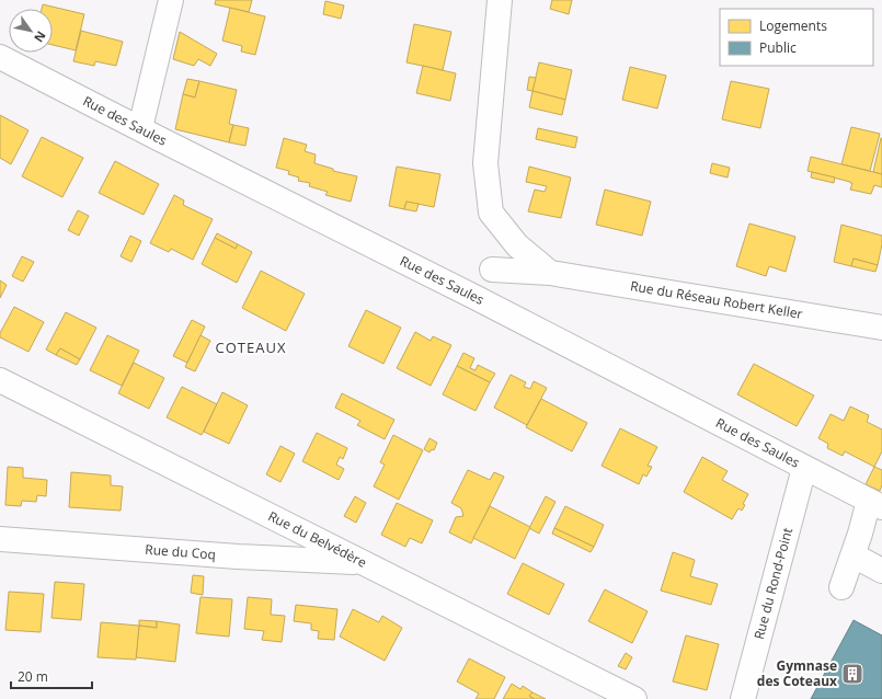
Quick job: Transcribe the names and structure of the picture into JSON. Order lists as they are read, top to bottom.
{
  "streets": {
    "street": [
      "Rue des Saules",
      "Rue du Réseau Robert Keller",
      "Rue du Belvédère",
      "Rue du Coq",
      "Rue du Rond-Point"
    ]
  },
  "crossings": [
    ["Rue des Saules", "Rue du Rond-Point"],
    ["Rue du Belvédère", "Rue du Coq"]
  ],
  "districts": ["COTEAUX"],
  "places": {
    "building": ["Gymnase des Coteaux"]
  },
  "legend": ["Logements", "Public"],
  "scale_bar": "20 m",
  "north": "bottom right"
}
